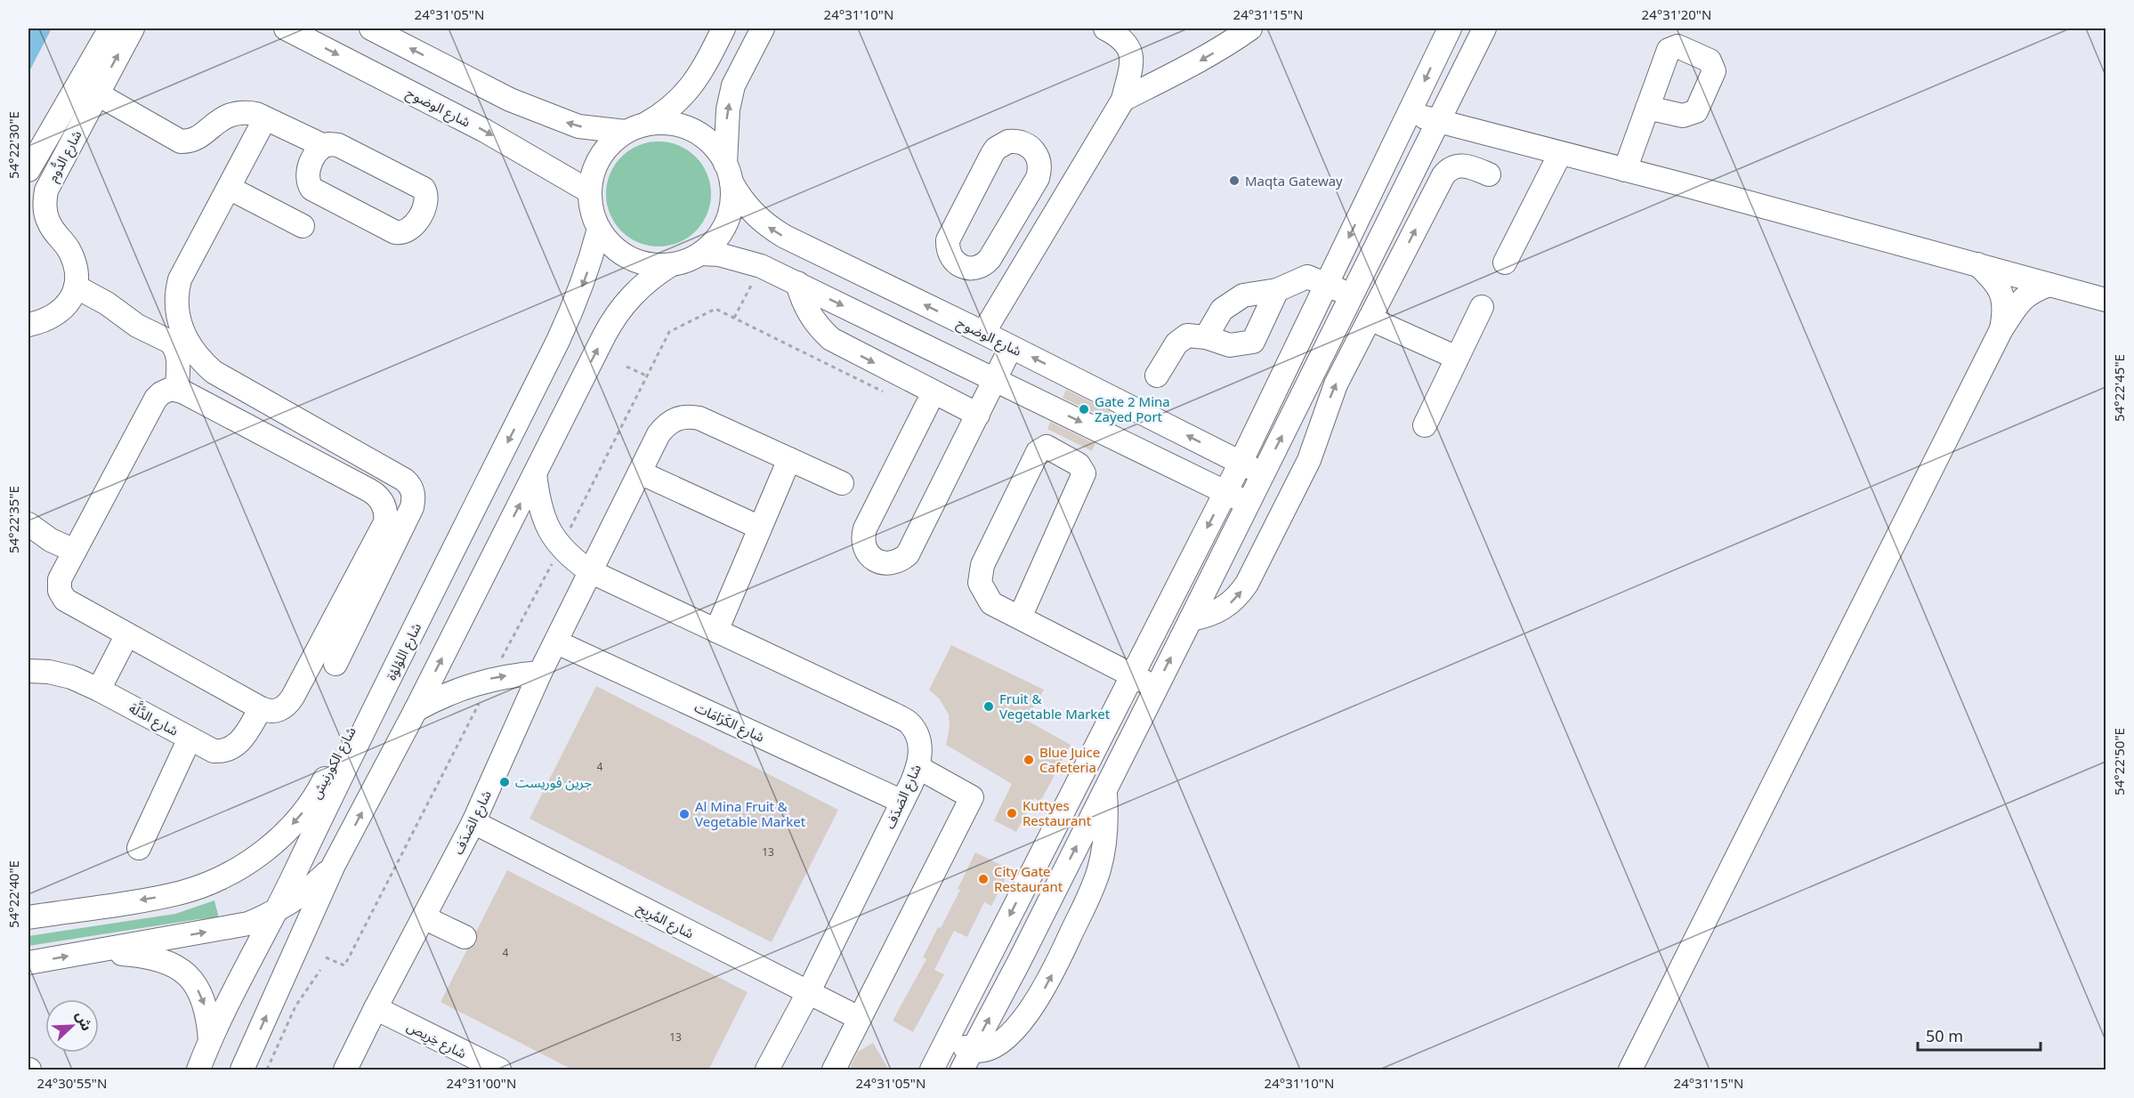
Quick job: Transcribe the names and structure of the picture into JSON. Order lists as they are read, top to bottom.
{
  "streets": {
    "street": [
      "شارع الوضوح",
      "شارع الدُّوم",
      "شارع اللؤلؤة",
      "شارع الدَّلَّة",
      "شارع الكَرَامَات",
      "شارع الكورنيش",
      "شارع الصَدَف",
      "شارع المُرِيح",
      "شارع خِرِيص"
    ]
  },
  "crossings": [
    ["شارع الوضوح", "شارع اللؤلؤة"],
    ["شارع اللؤلؤة", "شارع الكورنيش"],
    ["شارع الكَرَامَات", "شارع الصَدَف"],
    ["شارع الصَدَف", "شارع المُرِيح"],
    ["شارع الصَدَف", "شارع خِرِيص"]
  ],
  "places": [
    "Maqta Gateway",
    "Gate 2 Mina Zayed Port",
    "Fruit & Vegetable Market",
    "Blue Juice Cafeteria",
    "جرين فوريست",
    "Kuttyes Restaurant",
    "Al Mina Fruit & Vegetable Market",
    "City Gate Restaurant"
  ],
  "house_numbers": [
    "4",
    "13",
    "4",
    "13"
  ],
  "scale_bar": "50 m",
  "north": "top right",
  "coordinates": [
    "24°31'05\"N",
    "24°31'10\"N",
    "24°31'15\"N",
    "24°31'20\"N",
    "54°22'30\"E",
    "54°22'45\"E",
    "54°22'35\"E",
    "54°22'50\"E",
    "54°22'40\"E",
    "24°30'55\"N",
    "24°31'00\"N"
  ]
}
